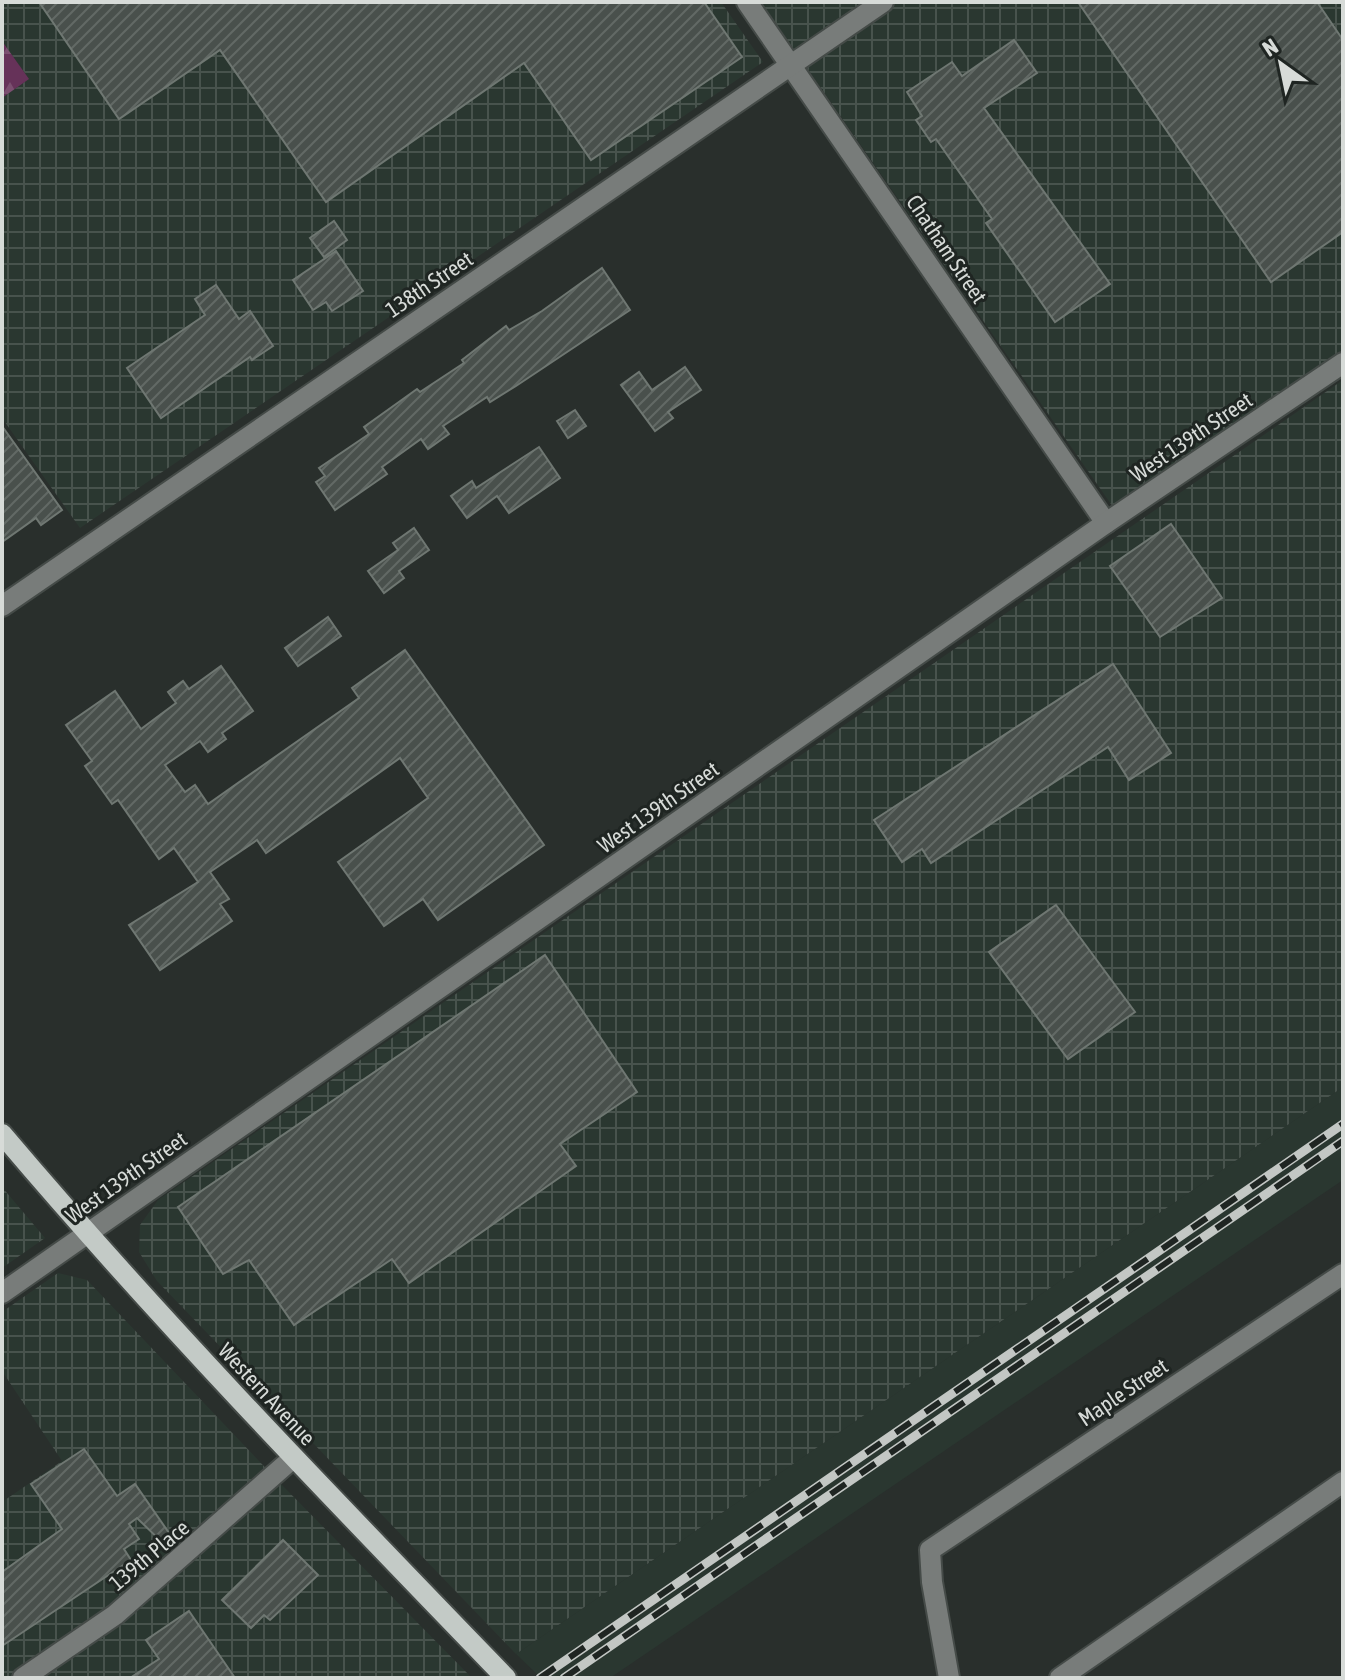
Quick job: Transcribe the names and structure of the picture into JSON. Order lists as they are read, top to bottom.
{
  "streets": {
    "main road": ["Western Avenue"],
    "street": [
      "Chatham Street",
      "138th Street",
      "West 139th Street",
      "Maple Street",
      "139th Place"
    ]
  },
  "crossings": [
    ["Chatham Street", "138th Street"],
    ["Chatham Street", "West 139th Street"],
    ["West 139th Street", "Western Avenue"],
    ["Western Avenue", "139th Place"]
  ],
  "north": "top left"
}
